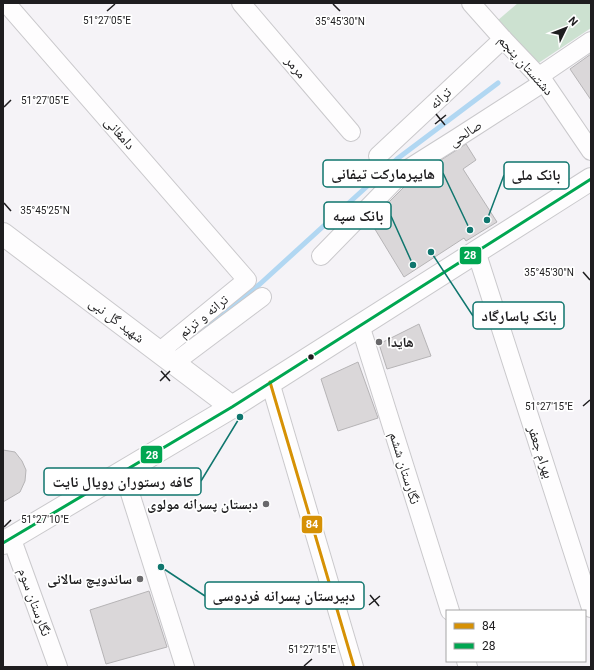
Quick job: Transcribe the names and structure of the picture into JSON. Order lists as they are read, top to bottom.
{
  "streets": {
    "main road": ["شهید گل نبی"],
    "street": [
      "دشتستان پنجم",
      "مرمر",
      "ترانه",
      "دامغانی",
      "صالحی",
      "ترانه و ترنم",
      "بهرام جعفر",
      "نگارستان ششم",
      "نگارستان سوم"
    ]
  },
  "crossings": [
    ["دشتستان پنجم", "ترانه"],
    ["دشتستان پنجم", "صالحی"],
    ["دامغانی", "ترانه و ترنم"],
    ["ترانه و ترنم", "شهید گل نبی"]
  ],
  "places": [
    "بانک ملی",
    "هایپرمارکت تیفانی",
    "بانک پاسارگاد",
    "بانک سپه",
    "هایدا",
    "کافه رستوران رویال نایت",
    "دبستان پسرانه مولوی",
    "دبیرستان پسرانه فردوسی",
    "ساندویچ سالانی"
  ],
  "lines": ["transit line 28", "transit line 84"],
  "legend": ["84", "28"],
  "north": "top right",
  "coordinates": [
    "51°27'05\"E",
    "35°45'30\"N",
    "35°45'25\"N",
    "51°27'15\"E",
    "51°27'10\"E"
  ]
}
